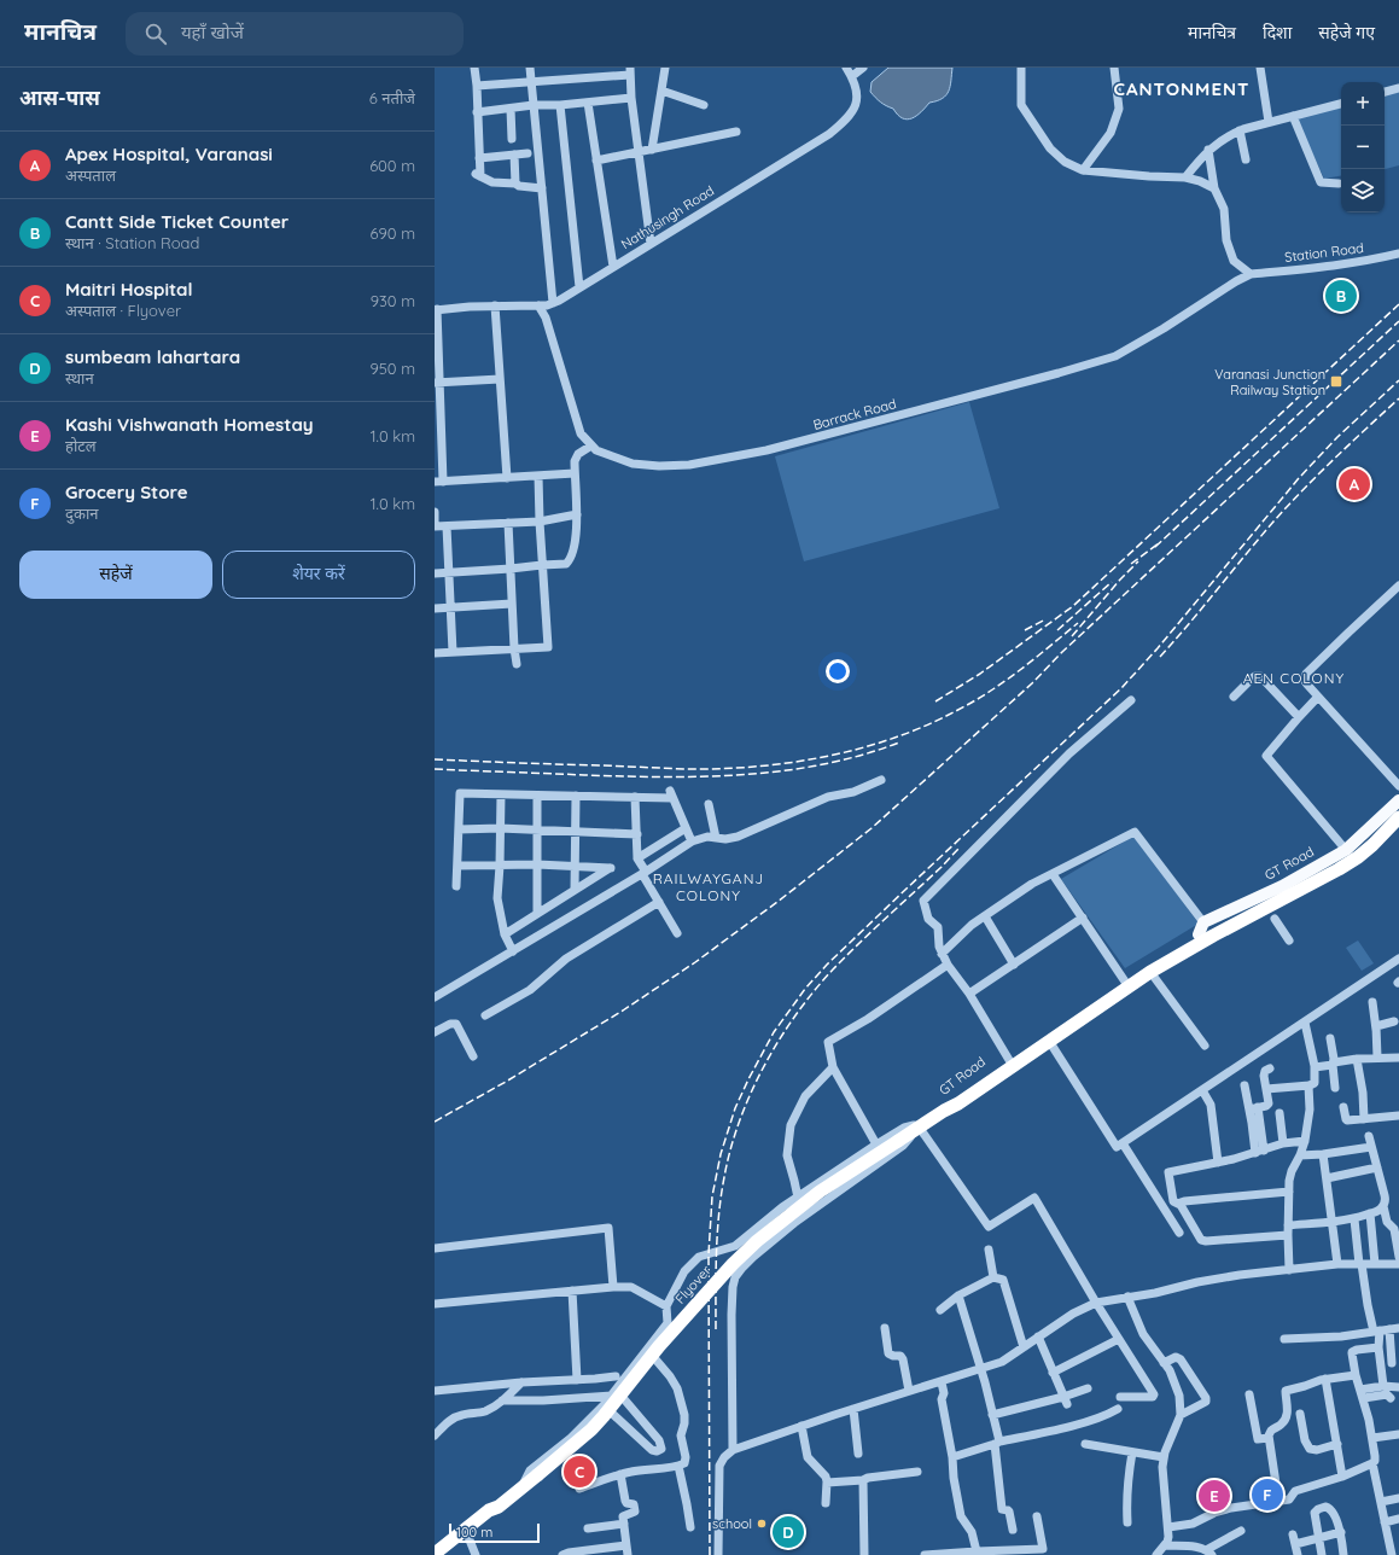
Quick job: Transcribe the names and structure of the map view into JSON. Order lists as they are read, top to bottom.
{
  "streets": {
    "highway": ["GT Road", "Flyover"],
    "street": ["Nathusingh Road", "Station Road", "Barrack Road"]
  },
  "crossings": [
    ["Nathusingh Road", "Barrack Road"],
    ["Station Road", "Barrack Road"],
    ["GT Road", "Flyover"]
  ],
  "districts": ["CANTONMENT", "AEN COLONY", "RAILWAYGANJ COLONY"],
  "places": {
    "transit": ["Varanasi Junction Railway Station"],
    "other": ["school"]
  },
  "scale_bar": "100 m",
  "page": {
    "header": "मानचित्र",
    "search": "यहाँ खोजें",
    "nav": ["मानचित्र", "दिशा", "सहेजे गए"],
    "heading": ["आस-पास", "6 नतीजे"],
    "map_buttons": ["+", "−"],
    "list": [
      {
        "mark": "A",
        "name": "Apex Hospital, Varanasi",
        "note": "अस्पताल",
        "value": "600 m"
      },
      {
        "mark": "B",
        "name": "Cantt Side Ticket Counter",
        "note": "स्थान · Station Road",
        "value": "690 m"
      },
      {
        "mark": "C",
        "name": "Maitri Hospital",
        "note": "अस्पताल · Flyover",
        "value": "930 m"
      },
      {
        "mark": "D",
        "name": "sumbeam lahartara",
        "note": "स्थान",
        "value": "950 m"
      },
      {
        "mark": "E",
        "name": "Kashi Vishwanath Homestay",
        "note": "होटल",
        "value": "1.0 km"
      },
      {
        "mark": "F",
        "name": "Grocery Store",
        "note": "दुकान",
        "value": "1.0 km"
      }
    ],
    "pins": [
      "B",
      "A",
      "C",
      "F",
      "E",
      "D"
    ],
    "buttons": ["सहेजें", "शेयर करें"],
    "scale": "100 m"
  }
}
